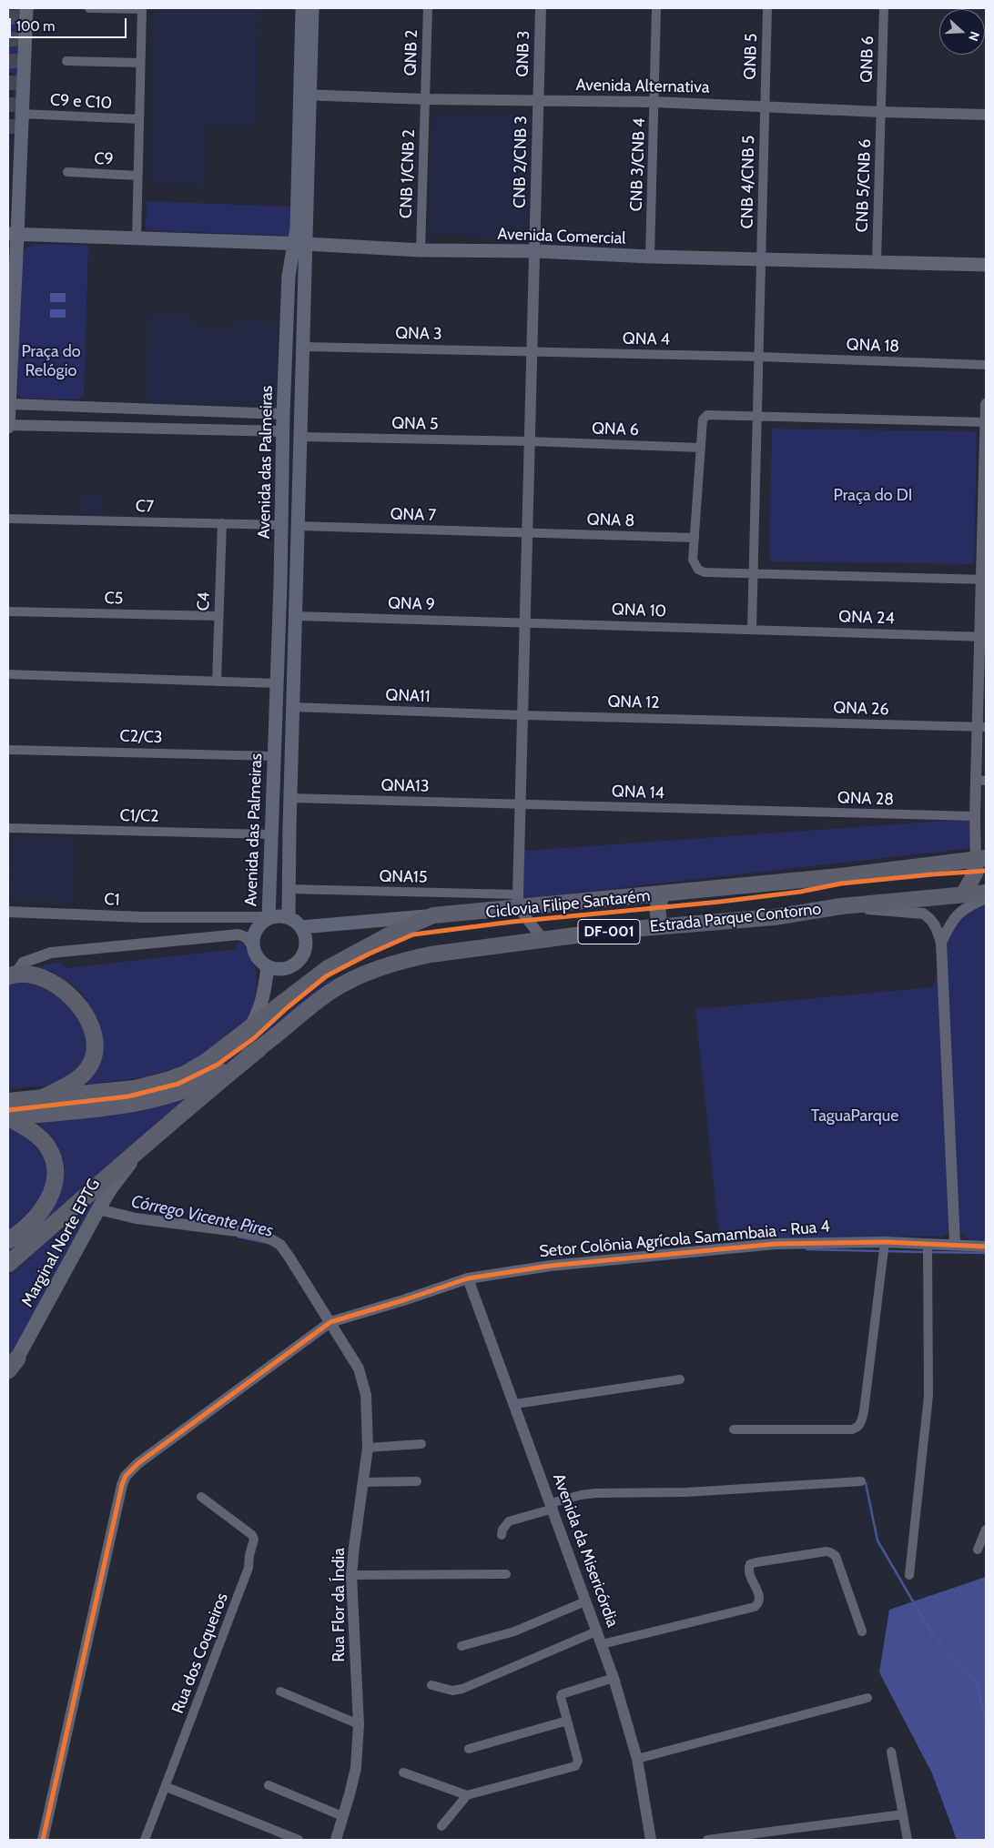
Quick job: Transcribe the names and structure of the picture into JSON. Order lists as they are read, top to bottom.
{
  "streets": {
    "highway": ["Estrada Parque Contorno", "DF-001"],
    "main road": ["Avenida Comercial", "Avenida das Palmeiras", "Marginal Norte EPTG"],
    "street": [
      "QNB 2",
      "QNB 3",
      "QNB 5",
      "QNB 6",
      "Avenida Alternativa",
      "C9 e C10",
      "C9",
      "CNB 2/CNB 3",
      "CNB 3/CNB 4",
      "CNB 1/CNB 2",
      "CNB 4/CNB 5",
      "CNB 5/CNB 6",
      "QNA 3",
      "QNA 4",
      "QNA 18",
      "QNA 5",
      "QNA 6",
      "C7",
      "QNA 7",
      "QNA 8",
      "C5",
      "C4",
      "QNA 9",
      "QNA 10",
      "QNA 24",
      "QNA11",
      "QNA 12",
      "QNA 26",
      "C2/C3",
      "QNA13",
      "QNA 14",
      "QNA 28",
      "C1/C2",
      "QNA15",
      "C1",
      "Setor Colônia Agrícola Samambaia - Rua 4",
      "Avenida da Misericórdia",
      "Rua Flor da Índia",
      "Rua dos Coqueiros"
    ],
    "cycle path": ["Ciclovia Filipe Santarém"]
  },
  "crossings": [
    ["QNB 2", "Avenida Alternativa"],
    ["QNB 2", "CNB 1/CNB 2"],
    ["QNB 3", "Avenida Alternativa"],
    ["QNB 3", "CNB 2/CNB 3"],
    ["QNB 5", "Avenida Alternativa"],
    ["QNB 5", "CNB 4/CNB 5"],
    ["QNB 6", "Avenida Alternativa"],
    ["QNB 6", "CNB 5/CNB 6"],
    ["Avenida Alternativa", "CNB 2/CNB 3"],
    ["Avenida Alternativa", "CNB 3/CNB 4"],
    ["Avenida Alternativa", "CNB 1/CNB 2"],
    ["Avenida Alternativa", "CNB 4/CNB 5"],
    ["Avenida Alternativa", "CNB 5/CNB 6"],
    ["Avenida Alternativa", "Avenida das Palmeiras"],
    ["CNB 2/CNB 3", "Avenida Comercial"],
    ["CNB 2/CNB 3", "QNA 3"],
    ["CNB 2/CNB 3", "QNA 4"],
    ["CNB 2/CNB 3", "QNA 5"],
    ["CNB 2/CNB 3", "QNA 6"],
    ["CNB 2/CNB 3", "QNA 7"],
    ["CNB 2/CNB 3", "QNA 8"],
    ["CNB 2/CNB 3", "QNA 9"],
    ["CNB 2/CNB 3", "QNA 10"],
    ["CNB 2/CNB 3", "QNA11"],
    ["CNB 2/CNB 3", "QNA 12"],
    ["CNB 2/CNB 3", "QNA13"],
    ["CNB 2/CNB 3", "QNA 14"],
    ["CNB 2/CNB 3", "QNA15"],
    ["CNB 2/CNB 3", "Estrada Parque Contorno"],
    ["CNB 3/CNB 4", "Avenida Comercial"],
    ["CNB 1/CNB 2", "Avenida Comercial"],
    ["CNB 4/CNB 5", "Avenida Comercial"],
    ["CNB 4/CNB 5", "QNA 4"],
    ["CNB 4/CNB 5", "QNA 18"],
    ["CNB 4/CNB 5", "QNA 10"],
    ["CNB 4/CNB 5", "QNA 24"],
    ["CNB 5/CNB 6", "Avenida Comercial"],
    ["Avenida Comercial", "Avenida das Palmeiras"],
    ["QNA 3", "QNA 4"],
    ["QNA 3", "Avenida das Palmeiras"],
    ["QNA 4", "QNA 18"],
    ["QNA 5", "QNA 6"],
    ["QNA 5", "Avenida das Palmeiras"],
    ["Avenida das Palmeiras", "C7"],
    ["Avenida das Palmeiras", "QNA 7"],
    ["Avenida das Palmeiras", "QNA 9"],
    ["Avenida das Palmeiras", "QNA11"],
    ["Avenida das Palmeiras", "C2/C3"],
    ["Avenida das Palmeiras", "QNA13"],
    ["Avenida das Palmeiras", "C1/C2"],
    ["Avenida das Palmeiras", "QNA15"],
    ["Avenida das Palmeiras", "C1"],
    ["C7", "C4"],
    ["QNA 7", "QNA 8"],
    ["C5", "C4"],
    ["QNA 9", "QNA 10"],
    ["QNA 10", "QNA 24"],
    ["QNA11", "QNA 12"],
    ["QNA 12", "QNA 26"],
    ["QNA13", "QNA 14"],
    ["QNA 14", "QNA 28"],
    ["QNA15", "Estrada Parque Contorno"],
    ["Setor Colônia Agrícola Samambaia - Rua 4", "Avenida da Misericórdia"],
    ["Setor Colônia Agrícola Samambaia - Rua 4", "Rua Flor da Índia"],
    ["Marginal Norte EPTG", "Rua Flor da Índia"]
  ],
  "water": ["Córrego Vicente Pires"],
  "parks": ["Praça do Relógio", "Praça do DI", "TaguaParque"],
  "scale_bar": "100 m",
  "north": "right"
}
